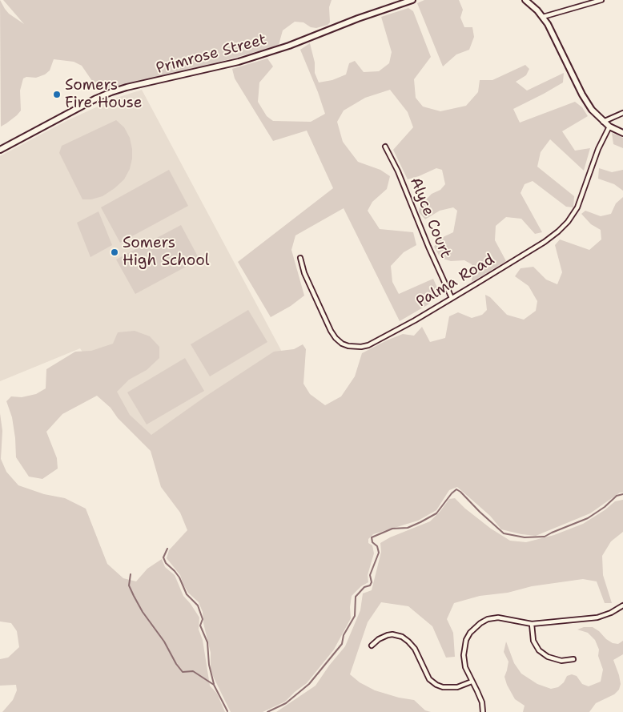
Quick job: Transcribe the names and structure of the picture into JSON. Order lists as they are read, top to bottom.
{
  "streets": {
    "main road": ["Primrose Street"],
    "street": ["Alyce Court", "Palma Road"]
  },
  "crossings": [
    ["Alyce Court", "Palma Road"]
  ],
  "places": ["Somers Fire House", "Somers High School"]
}
